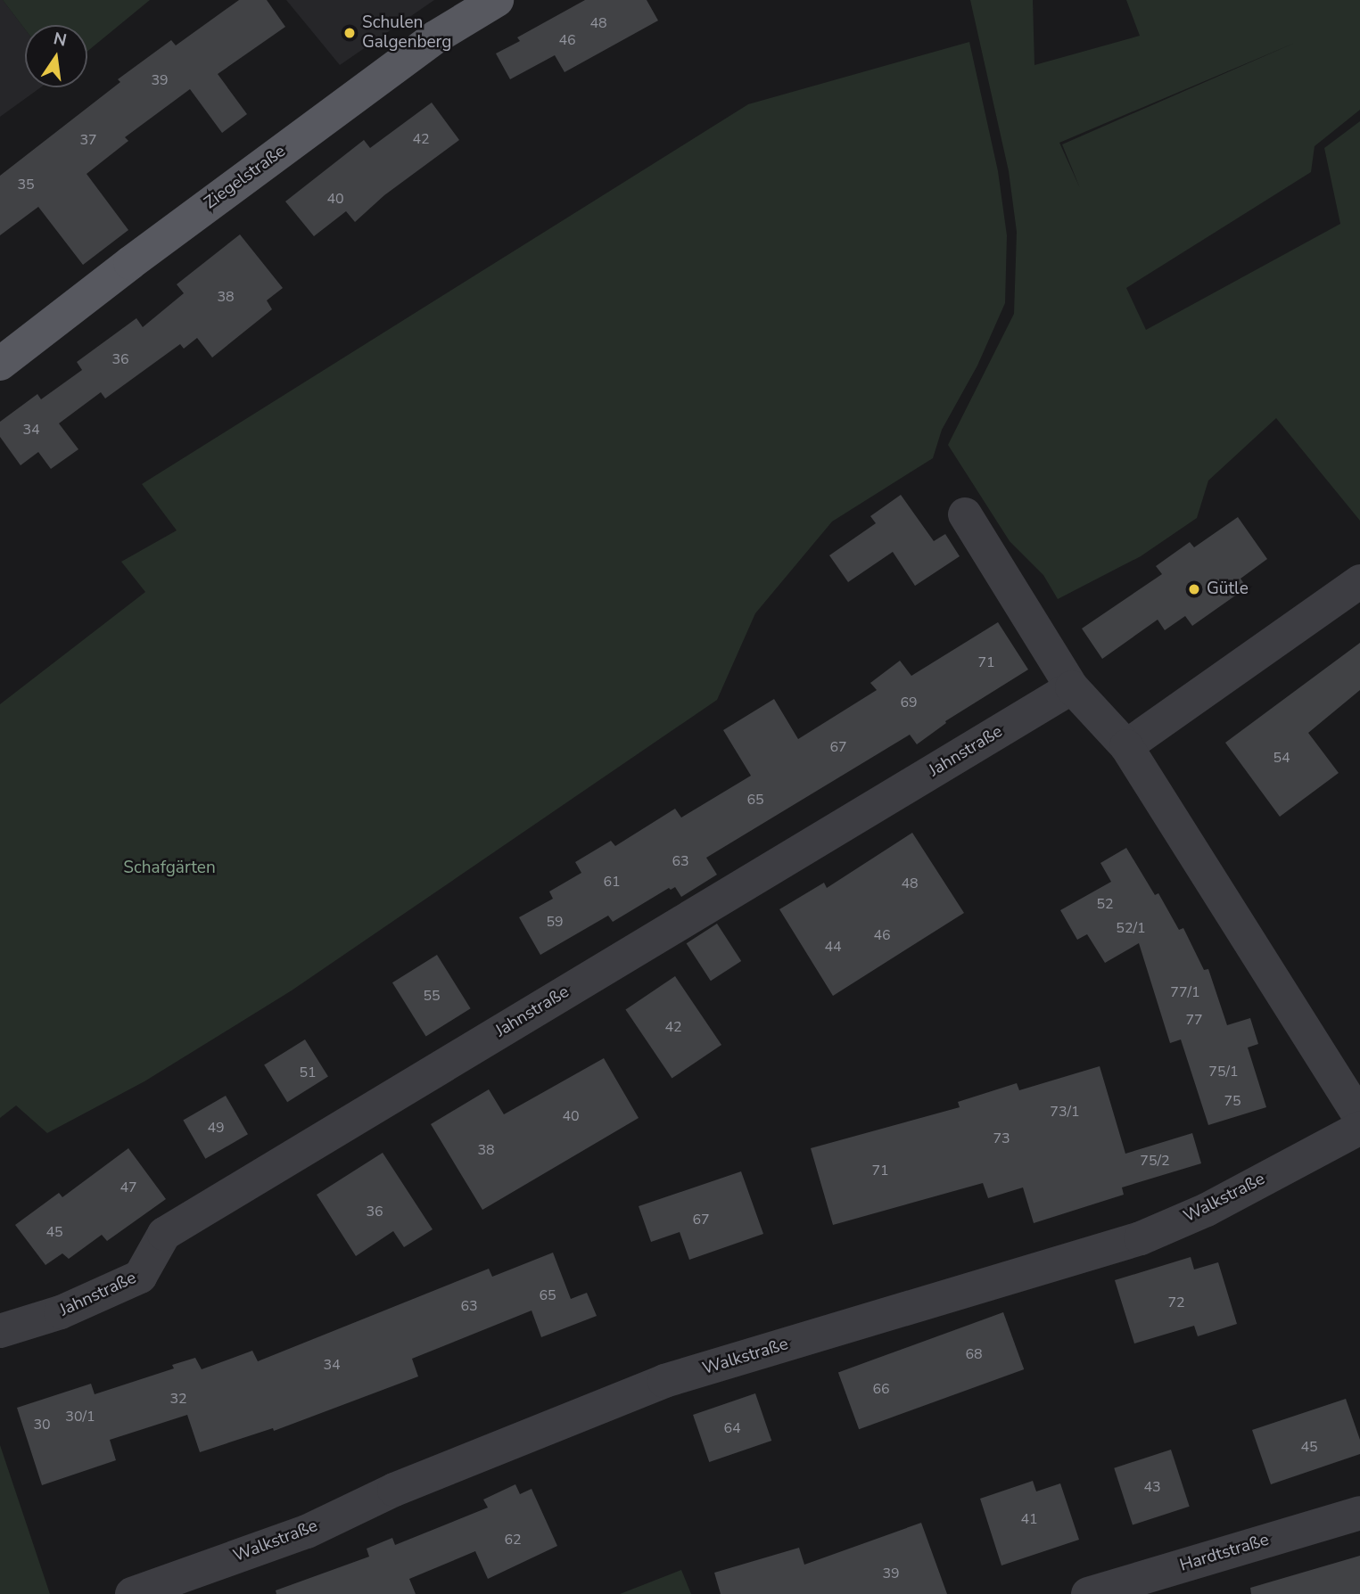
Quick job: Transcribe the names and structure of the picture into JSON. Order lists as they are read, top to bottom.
{
  "streets": {
    "main road": ["Ziegelstraße"],
    "street": ["Jahnstraße", "Walkstraße", "Hardtstraße"]
  },
  "parks": ["Schafgärten"],
  "places": ["Schulen Galgenberg", "Gütle"],
  "house_numbers": [
    "48",
    "46",
    "39",
    "42",
    "37",
    "35",
    "40",
    "38",
    "36",
    "34",
    "71",
    "69",
    "67",
    "54",
    "65",
    "63",
    "61",
    "48",
    "52",
    "59",
    "52/1",
    "46",
    "44",
    "77/1",
    "55",
    "77",
    "42",
    "75/1",
    "51",
    "75",
    "73/1",
    "40",
    "49",
    "73",
    "38",
    "75/2",
    "71",
    "47",
    "36",
    "67",
    "45",
    "65",
    "72",
    "63",
    "68",
    "34",
    "66",
    "32",
    "30/1",
    "30",
    "64",
    "45",
    "43",
    "41",
    "62",
    "39"
  ],
  "north": "top"
}
